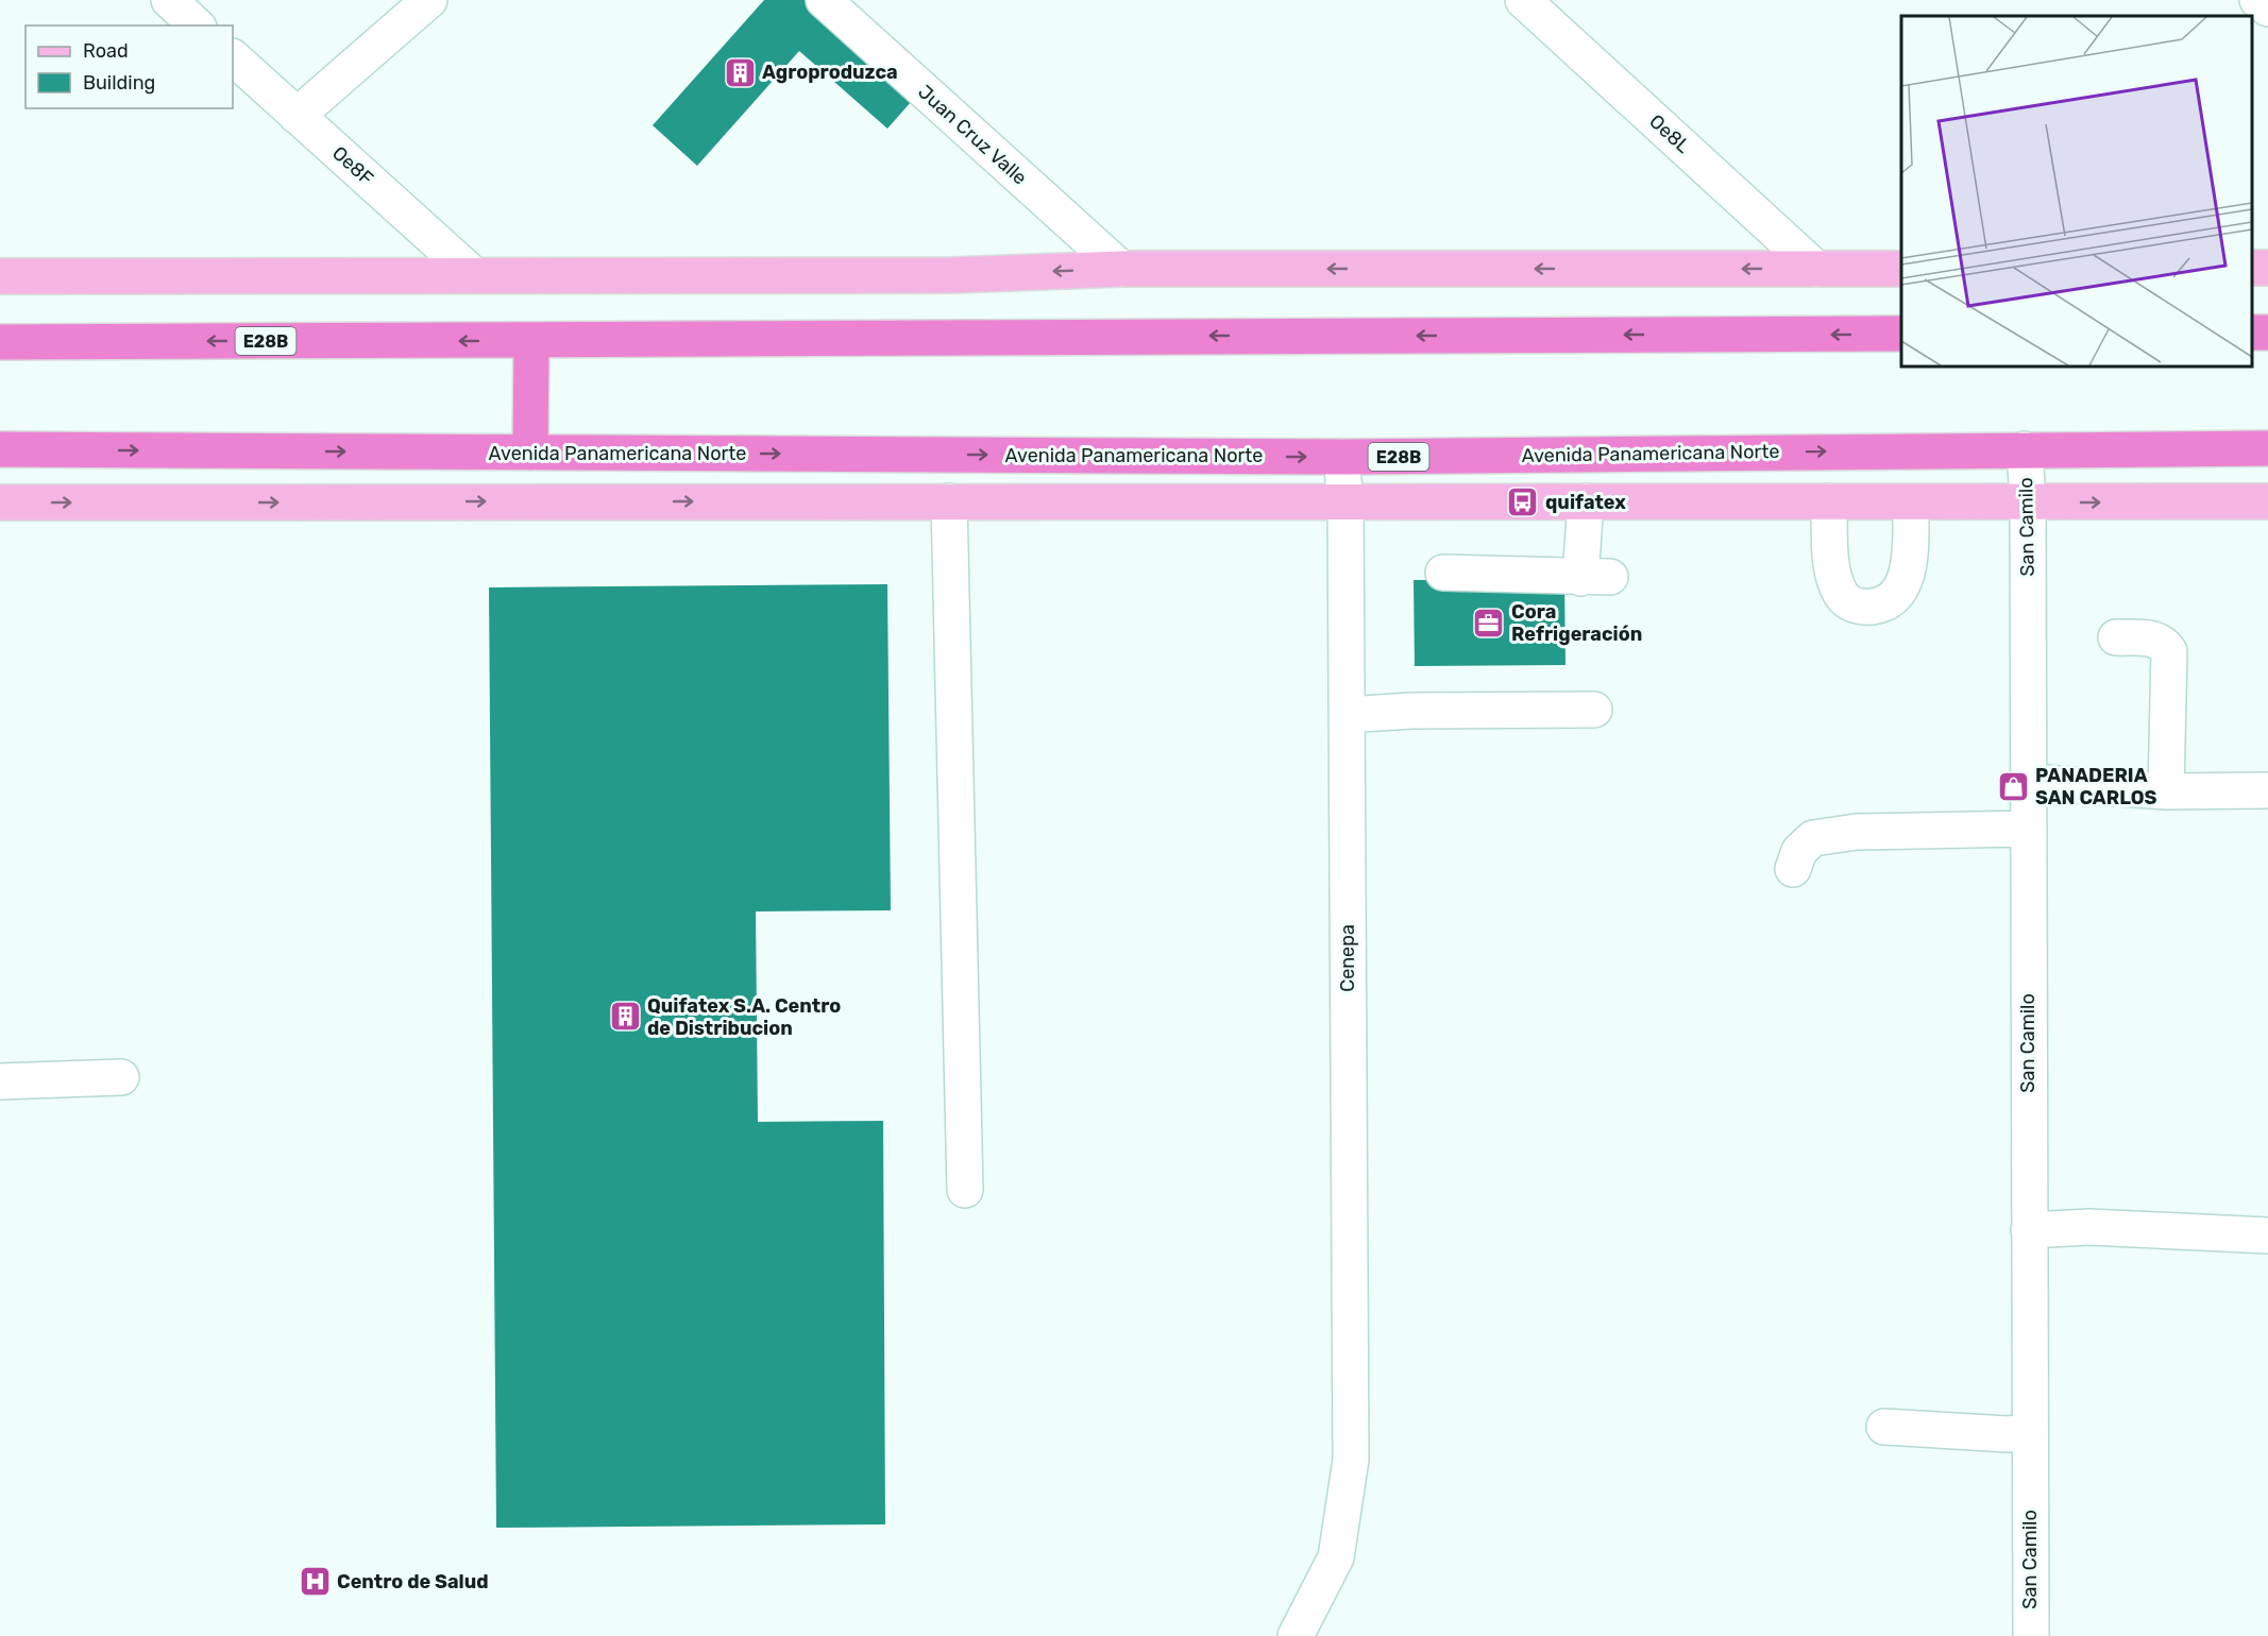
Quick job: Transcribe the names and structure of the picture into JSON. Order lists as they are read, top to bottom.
{
  "streets": {
    "highway": ["E28B", "Avenida Panamericana Norte"],
    "street": [
      "Oe8L",
      "Juan Cruz Valle",
      "Oe8F",
      "San Camilo",
      "Cenepa"
    ]
  },
  "crossings": [
    ["Avenida Panamericana Norte", "San Camilo"],
    ["Avenida Panamericana Norte", "Cenepa"]
  ],
  "places": {
    "building": ["Agroproduzca", "Quifatex S.A. Centro de Distribucion"],
    "bus stop": ["quifatex"],
    "office": ["Cora Refrigeración"],
    "shop": ["PANADERIA SAN CARLOS"],
    "hospital": ["Centro de Salud"]
  },
  "legend": ["Road", "Building"]
}
